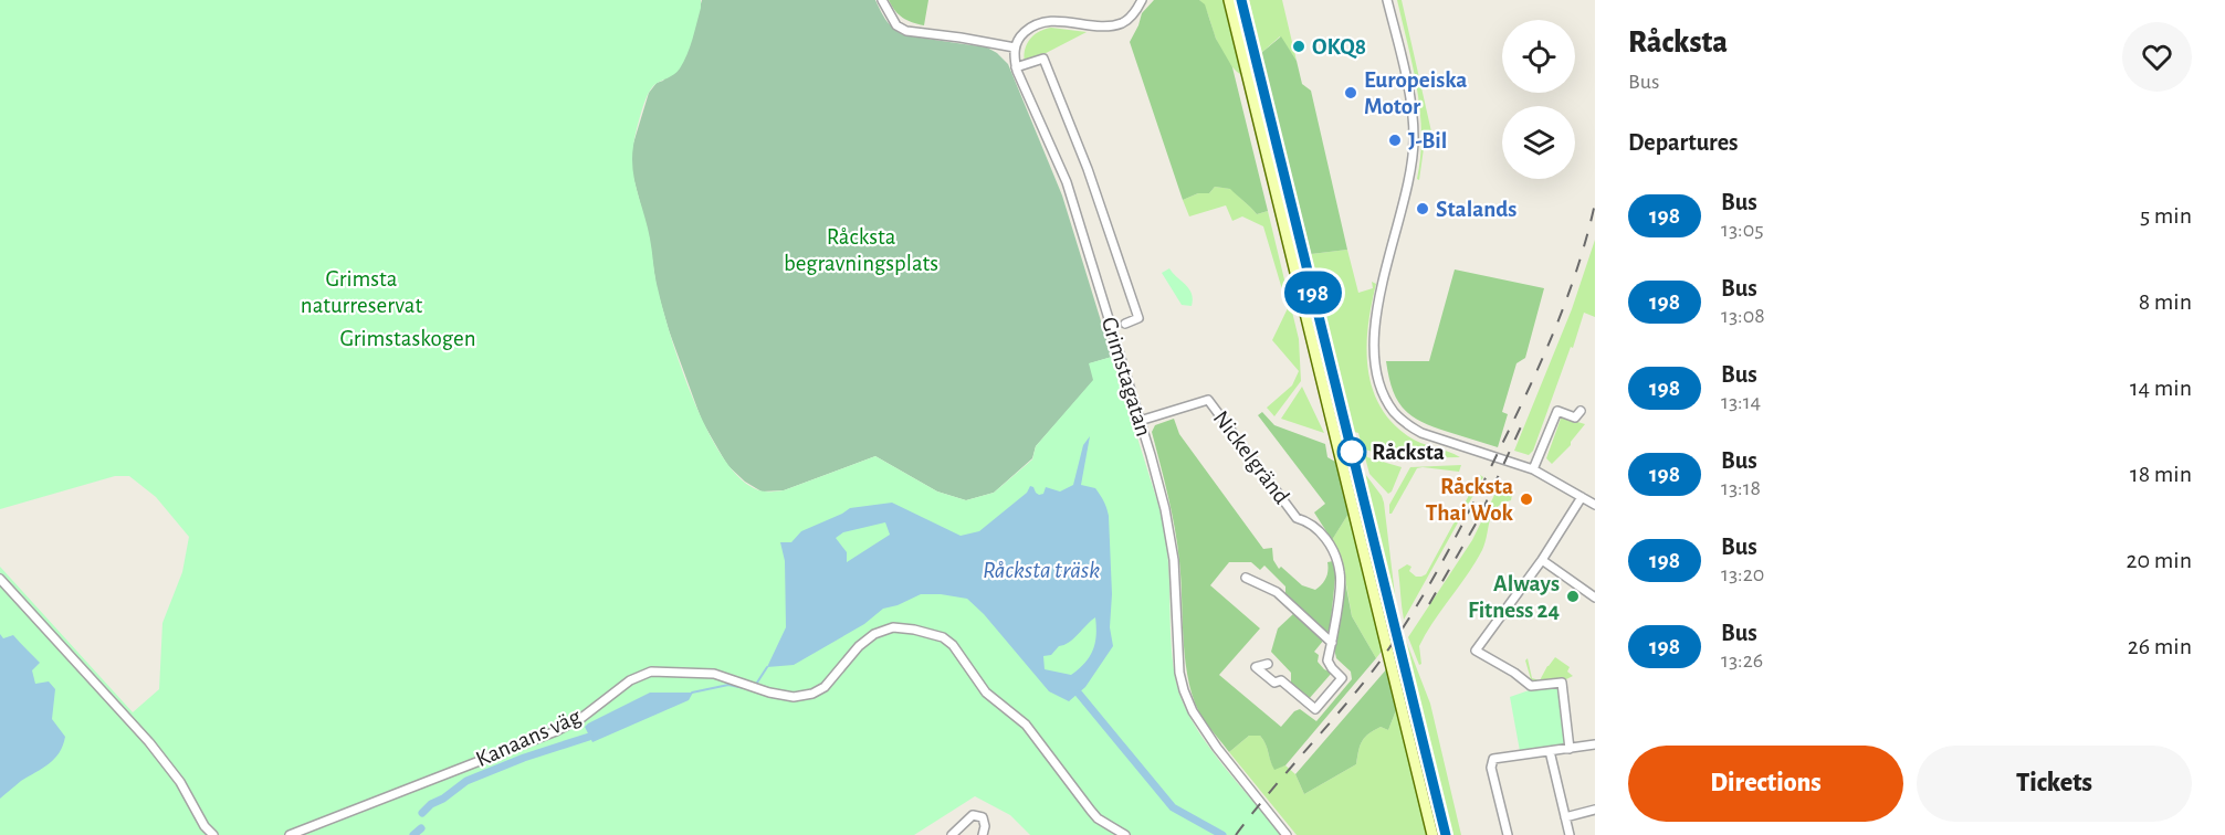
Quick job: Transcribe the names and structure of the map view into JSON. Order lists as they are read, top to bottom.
{
  "streets": {
    "street": ["Grimstagatan", "Nickelgränd", "Kanaans väg"]
  },
  "crossings": [
    ["Grimstagatan", "Nickelgränd"]
  ],
  "water": ["Råcksta träsk"],
  "parks": ["Råcksta begravningsplats", "Grimsta naturreservat", "Grimstaskogen"],
  "places": [
    "OKQ8",
    "Europeiska Motor",
    "J-Bil",
    "Stalands",
    "Råcksta",
    "Råcksta Thai Wok",
    "Always Fitness 24"
  ],
  "lines": ["bus line 198"],
  "page": {
    "on_map": "198",
    "heading": [
      ["Råcksta", "Bus"],
      "Departures"
    ],
    "list": [
      {
        "mark": "198",
        "name": "Bus",
        "note": "13:05",
        "value": "5 min"
      },
      {
        "mark": "198",
        "name": "Bus",
        "note": "13:08",
        "value": "8 min"
      },
      {
        "mark": "198",
        "name": "Bus",
        "note": "13:14",
        "value": "14 min"
      },
      {
        "mark": "198",
        "name": "Bus",
        "note": "13:18",
        "value": "18 min"
      },
      {
        "mark": "198",
        "name": "Bus",
        "note": "13:20",
        "value": "20 min"
      },
      {
        "mark": "198",
        "name": "Bus",
        "note": "13:26",
        "value": "26 min"
      }
    ],
    "buttons": ["Directions", "Tickets"]
  }
}
